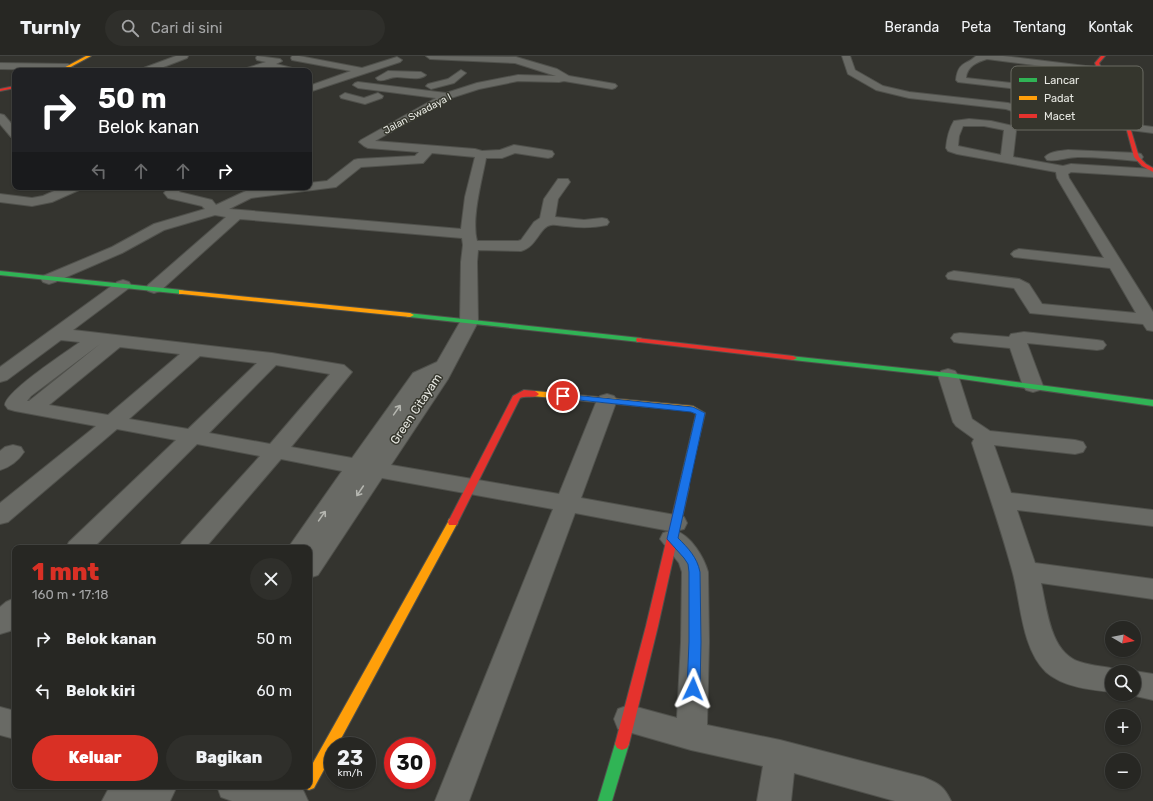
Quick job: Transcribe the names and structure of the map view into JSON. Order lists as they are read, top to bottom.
{
  "streets": {
    "street": ["Jalan Swadaya I", "Green Citayam"]
  },
  "legend": ["Lancar", "Padat", "Macet"],
  "north": "right",
  "page": {
    "header": "Turnly",
    "search": "Cari di sini",
    "nav": [
      "Beranda",
      "Peta",
      "Tentang",
      "Kontak"
    ],
    "turn": ["50 m", "Belok kanan"],
    "heading": ["1 mnt", "160 m · 17:18"],
    "list": [
      {
        "name": "Belok kanan",
        "value": "50 m"
      },
      {
        "name": "Belok kiri",
        "value": "60 m"
      }
    ],
    "map_buttons": ["+", "−"],
    "buttons": ["Keluar", "Bagikan"],
    "speed": "23 km/h",
    "limit": "30"
  }
}
